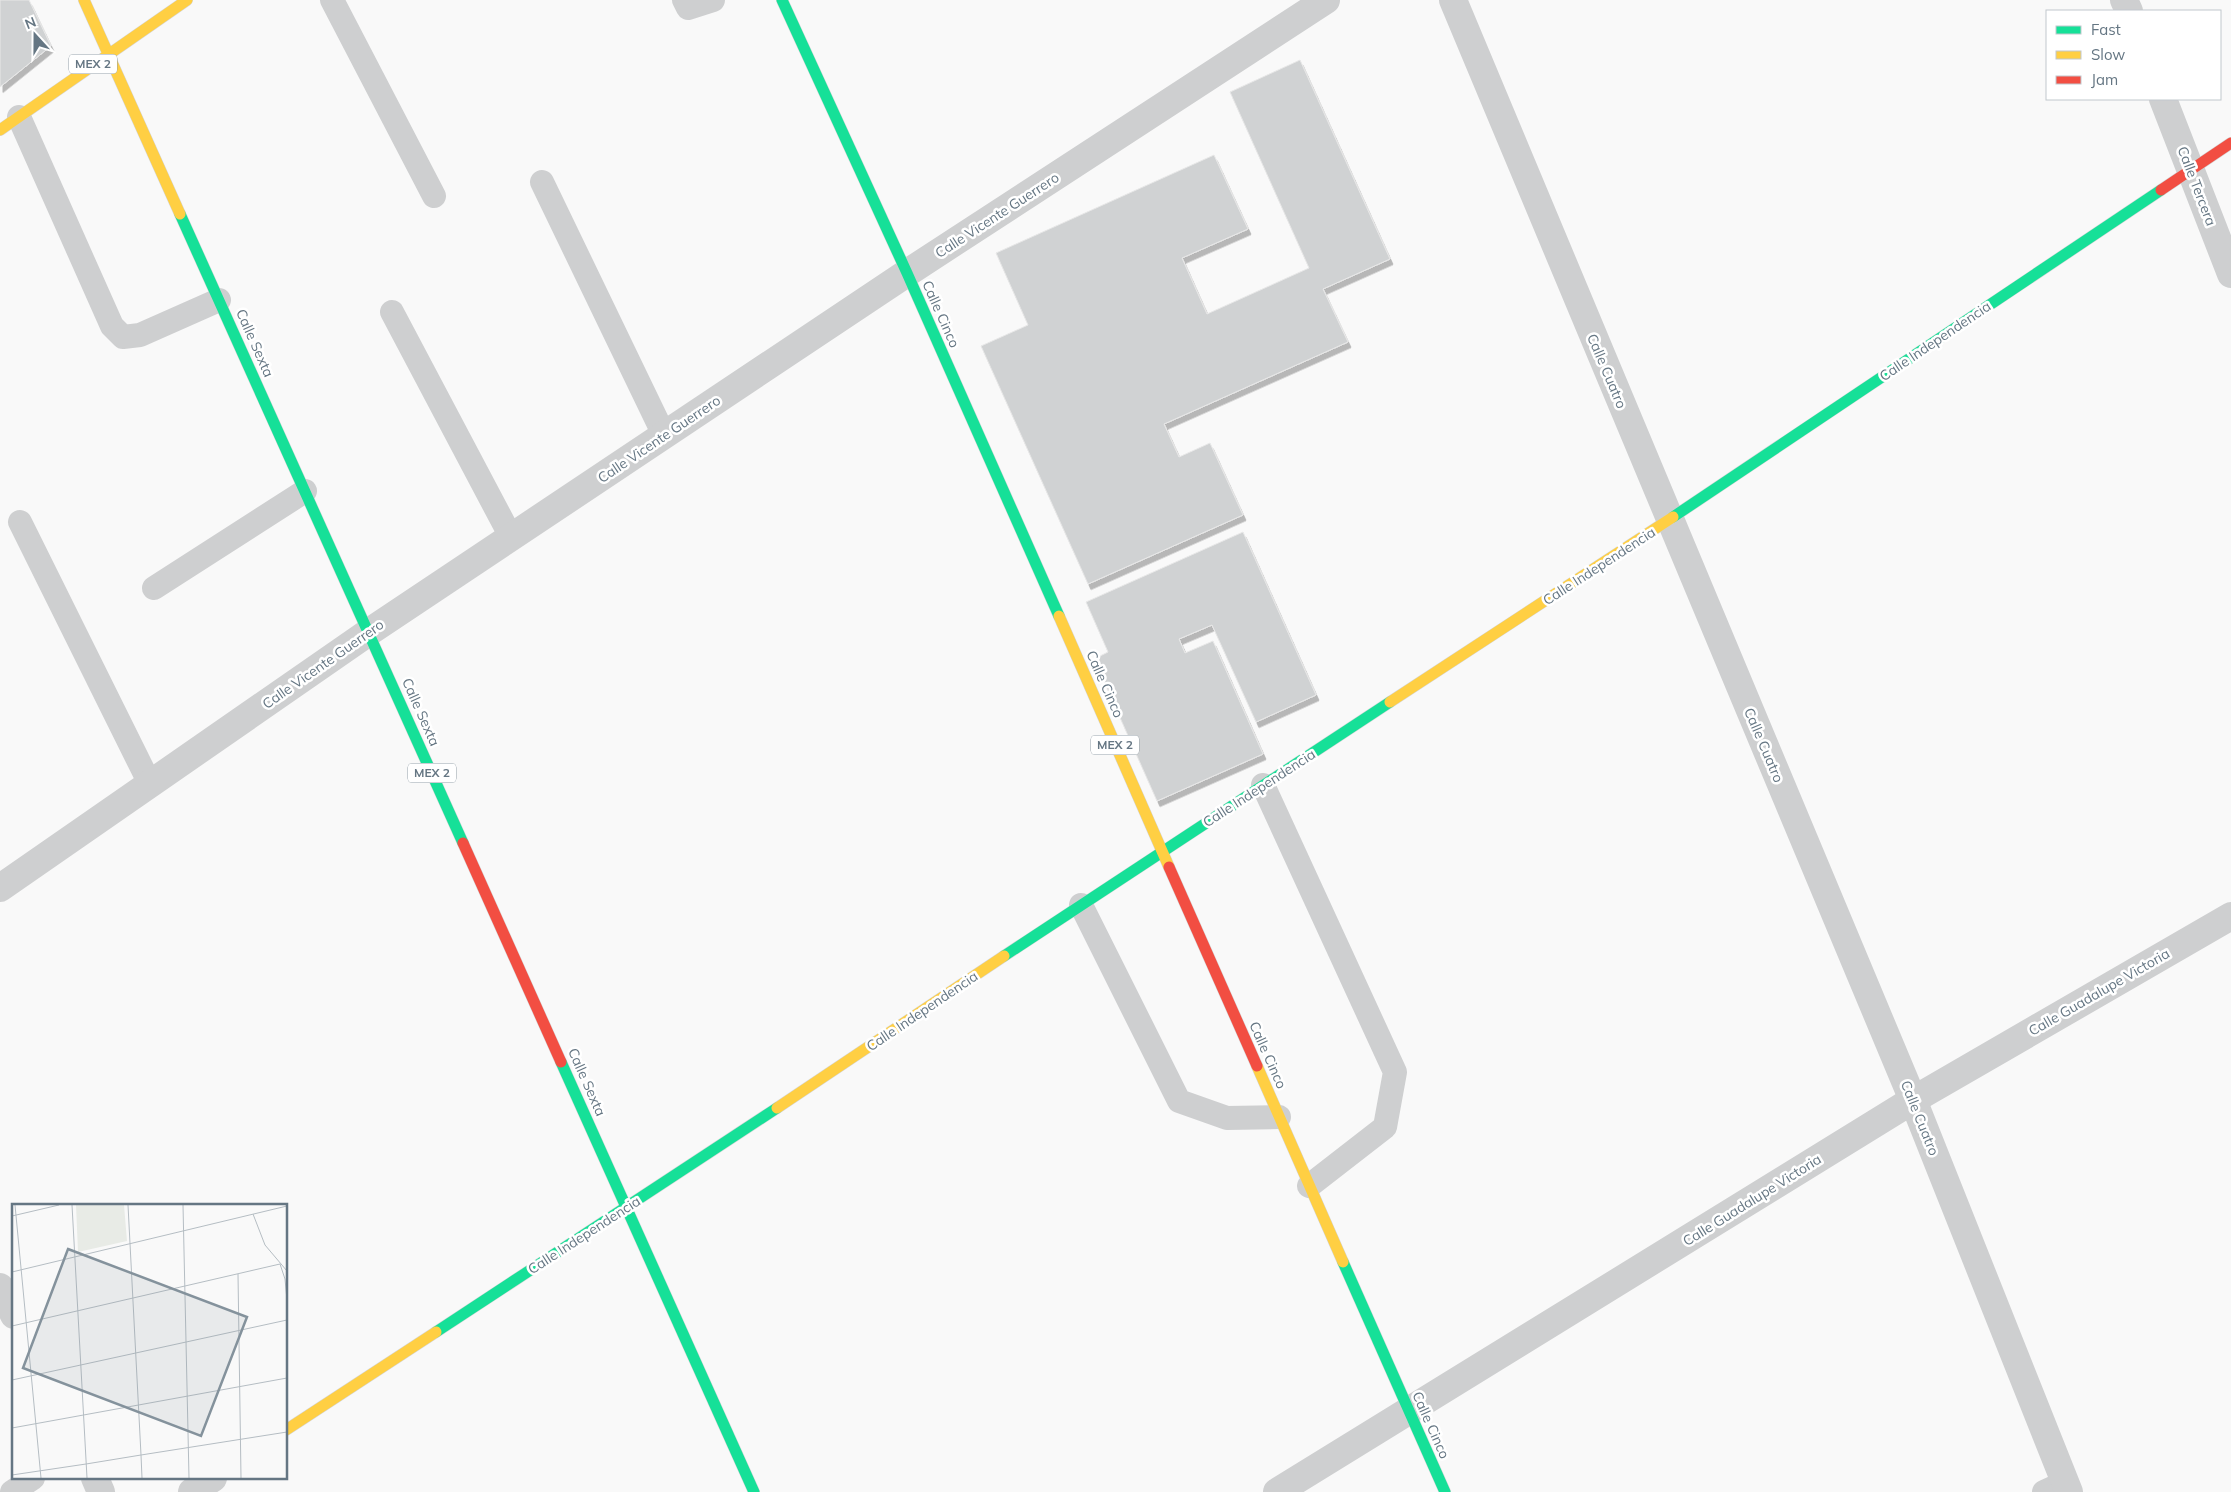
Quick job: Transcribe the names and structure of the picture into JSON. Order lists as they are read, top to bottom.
{
  "streets": {
    "main road": [
      "MEX 2",
      "Calle Cinco",
      "Calle Independencia",
      "Calle Sexta"
    ],
    "street": [
      "Calle Tercera",
      "Calle Vicente Guerrero",
      "Calle Cuatro",
      "Calle Guadalupe Victoria"
    ]
  },
  "crossings": [
    ["MEX 2", "Calle Sexta"],
    ["Calle Tercera", "Calle Independencia"],
    ["Calle Vicente Guerrero", "Calle Cinco"],
    ["Calle Vicente Guerrero", "Calle Sexta"],
    ["Calle Cinco", "Calle Independencia"],
    ["Calle Cinco", "Calle Guadalupe Victoria"],
    ["Calle Independencia", "Calle Sexta"],
    ["Calle Independencia", "Calle Cuatro"],
    ["Calle Cuatro", "Calle Guadalupe Victoria"]
  ],
  "legend": ["Fast", "Slow", "Jam"],
  "north": "top"
}
